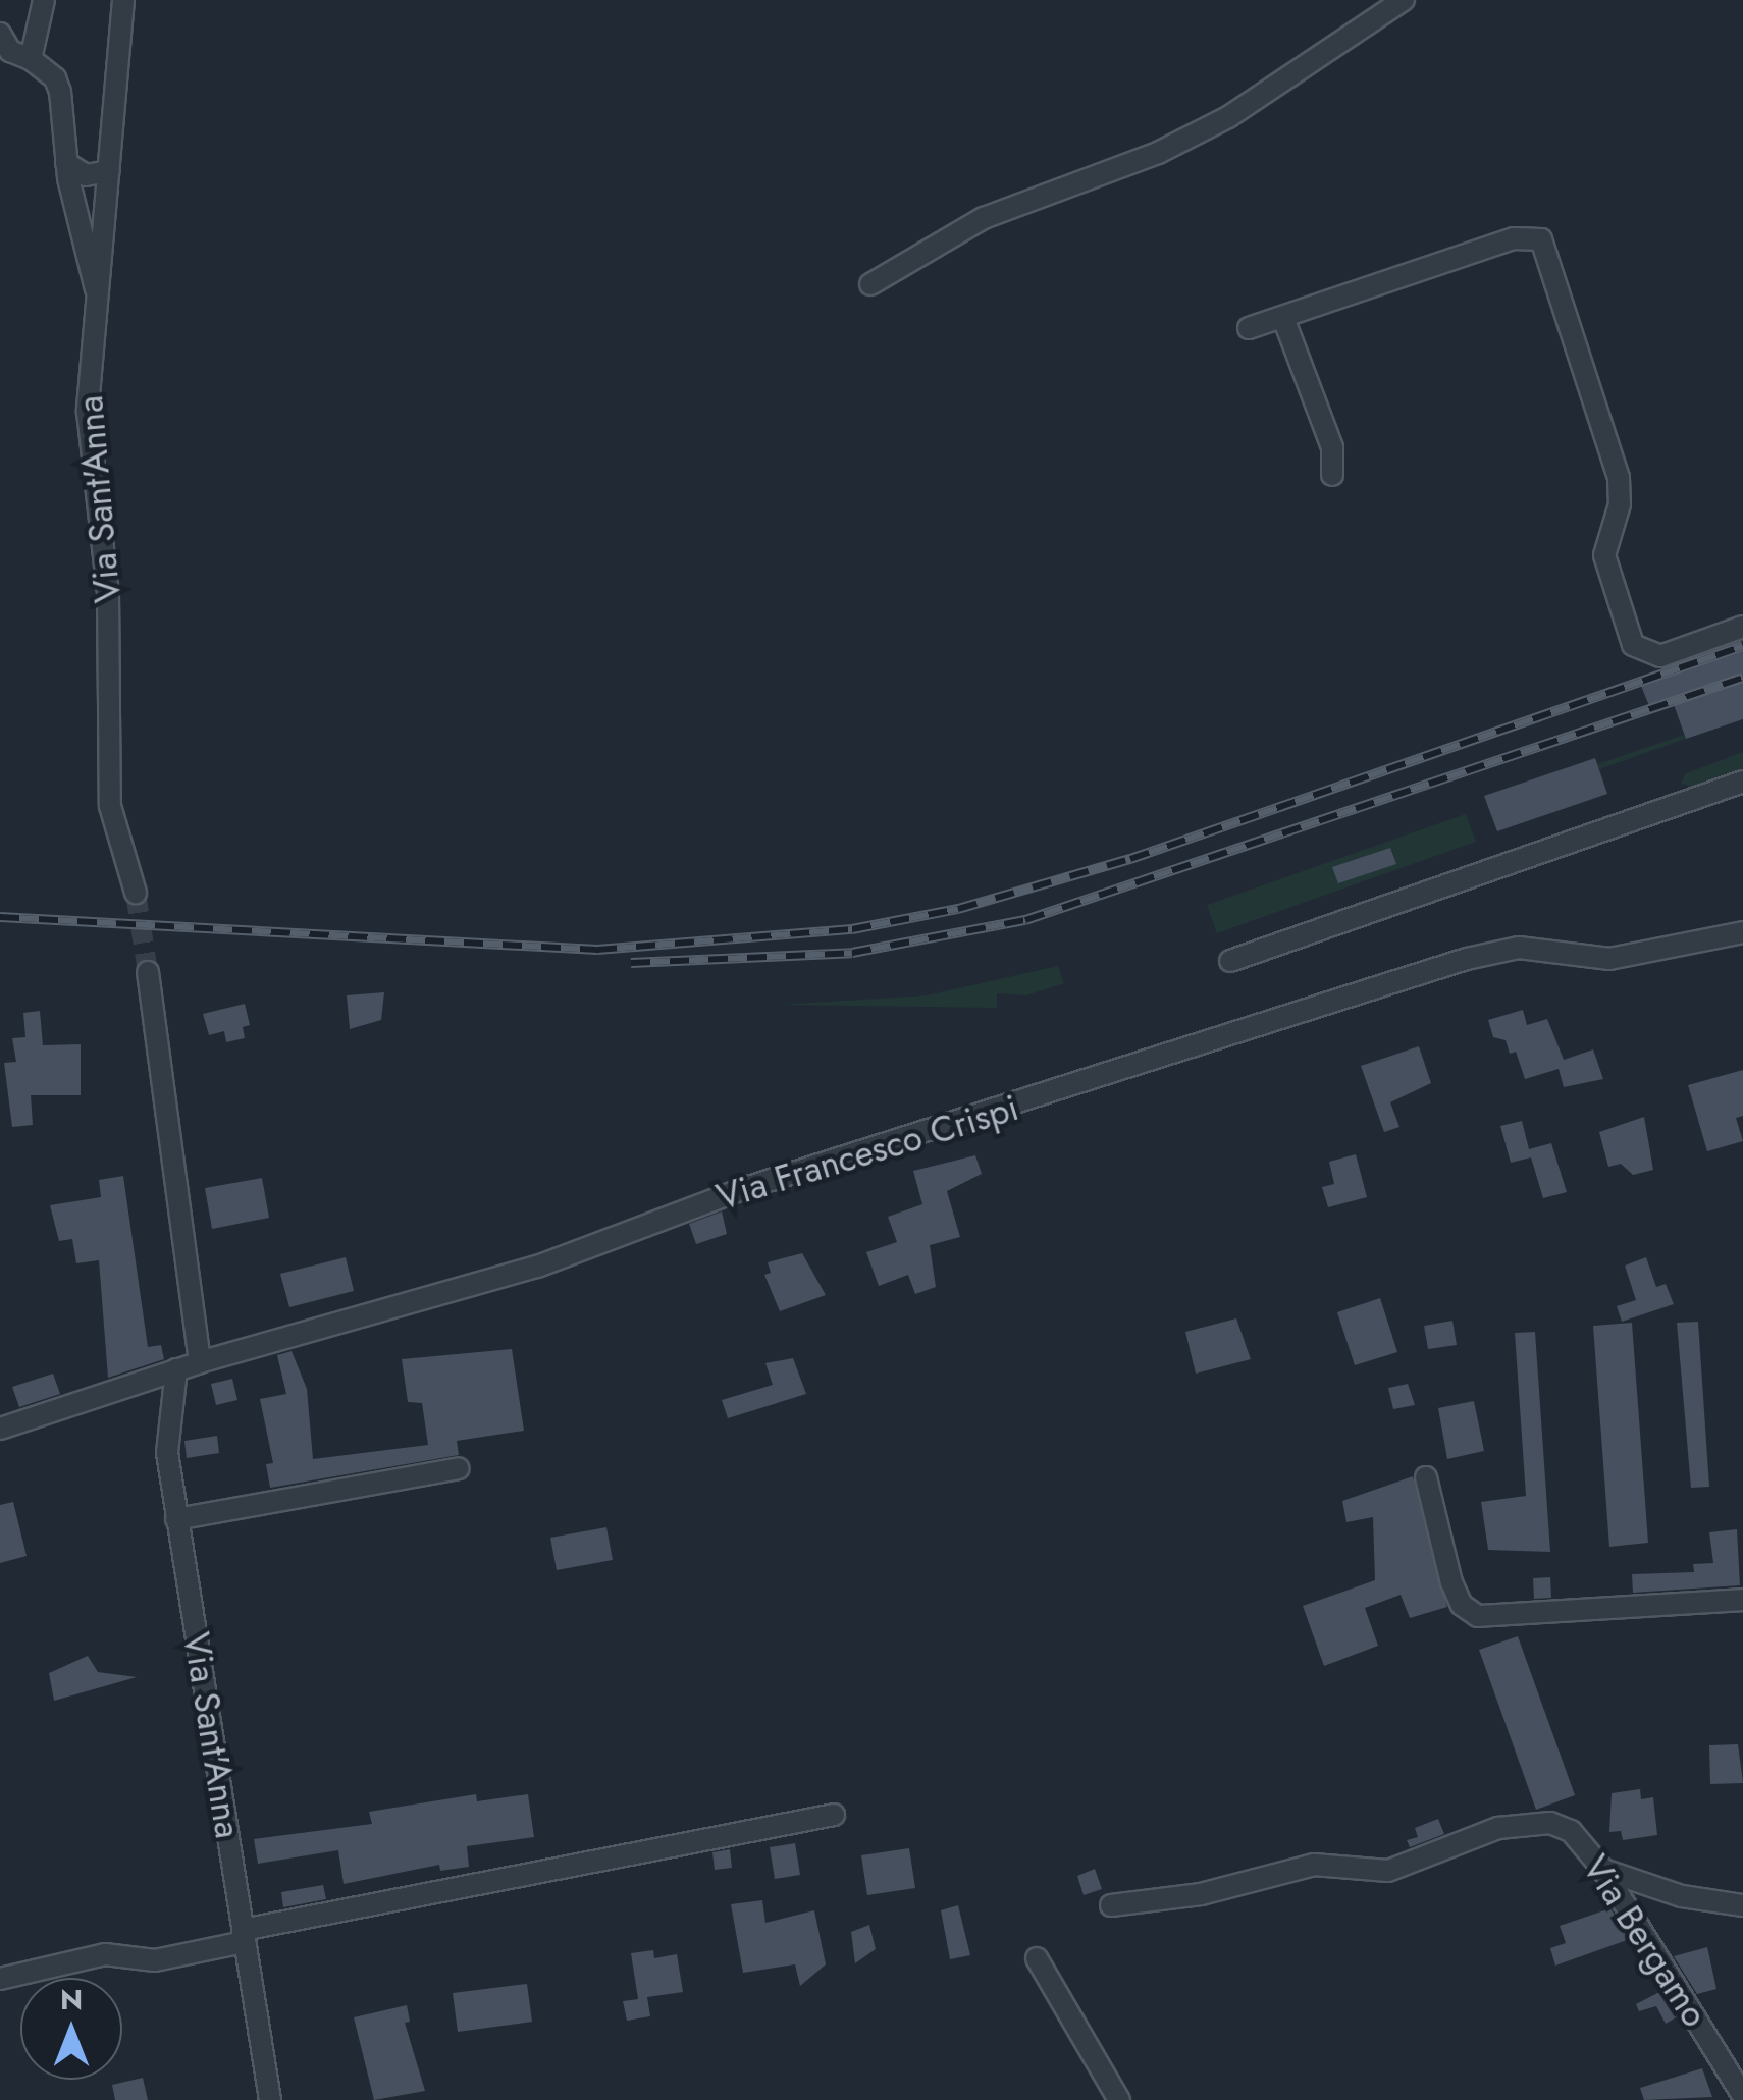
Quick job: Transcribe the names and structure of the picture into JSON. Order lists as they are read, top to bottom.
{
  "streets": {
    "street": ["Via Sant'Anna", "Via Francesco Crispi", "Via Bergamo"]
  },
  "crossings": [
    ["Via Sant'Anna", "Via Francesco Crispi"]
  ],
  "north": "top"
}
